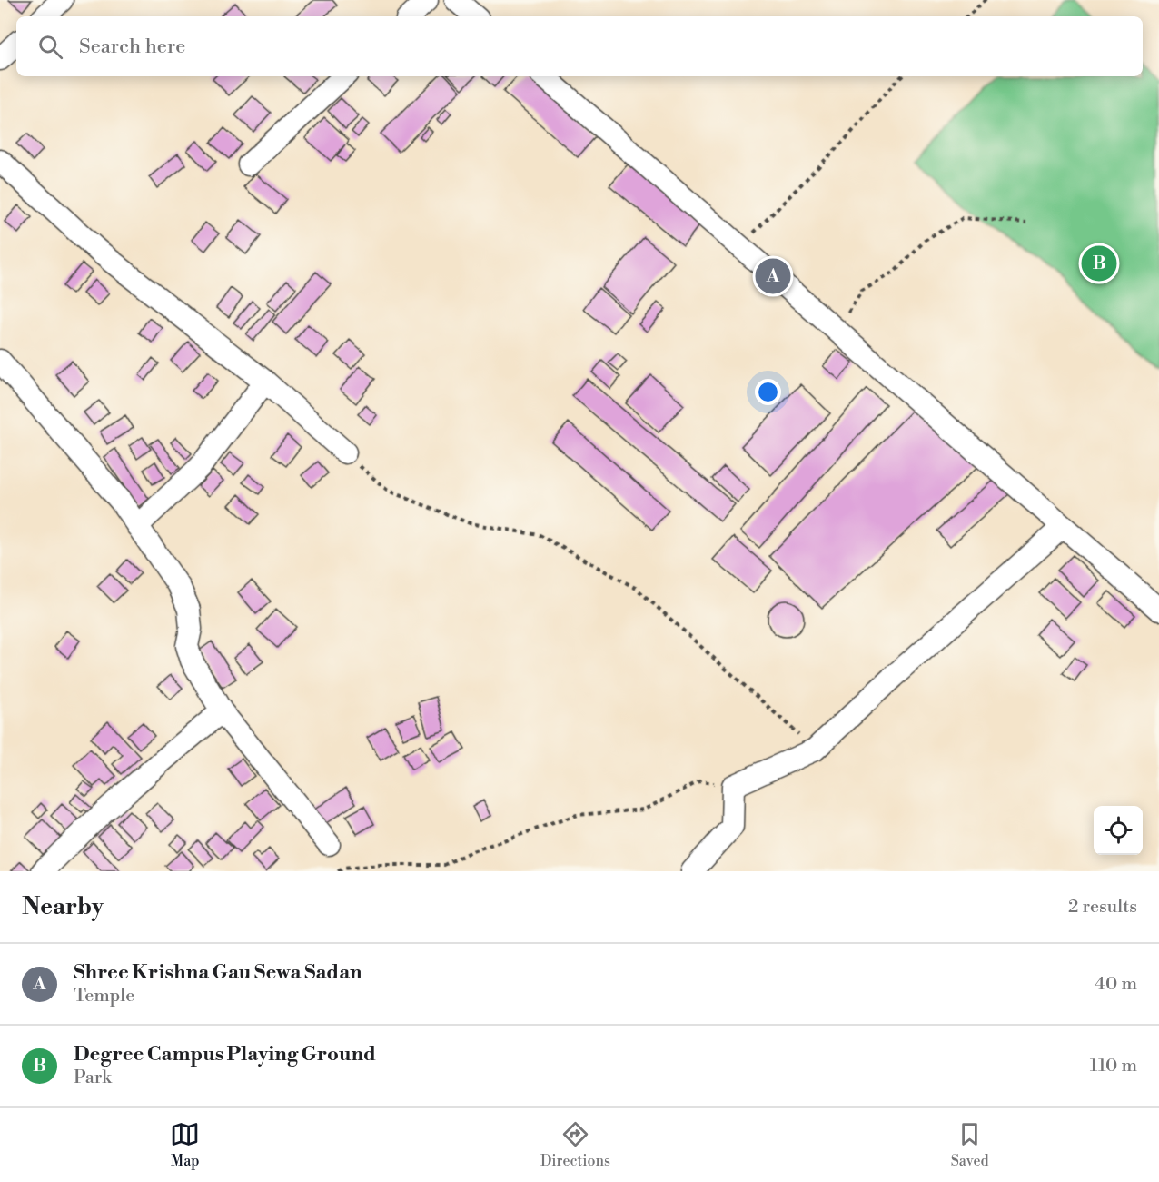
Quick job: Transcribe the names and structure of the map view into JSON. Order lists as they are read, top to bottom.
{
  "page": {
    "search": "Search here",
    "pins": ["B", "A"],
    "heading": ["Nearby", "2 results"],
    "list": [
      {
        "mark": "A",
        "name": "Shree Krishna Gau Sewa Sadan",
        "note": "Temple",
        "value": "40 m"
      },
      {
        "mark": "B",
        "name": "Degree Campus Playing Ground",
        "note": "Park",
        "value": "110 m"
      }
    ],
    "nav": ["Map", "Directions", "Saved"]
  }
}
